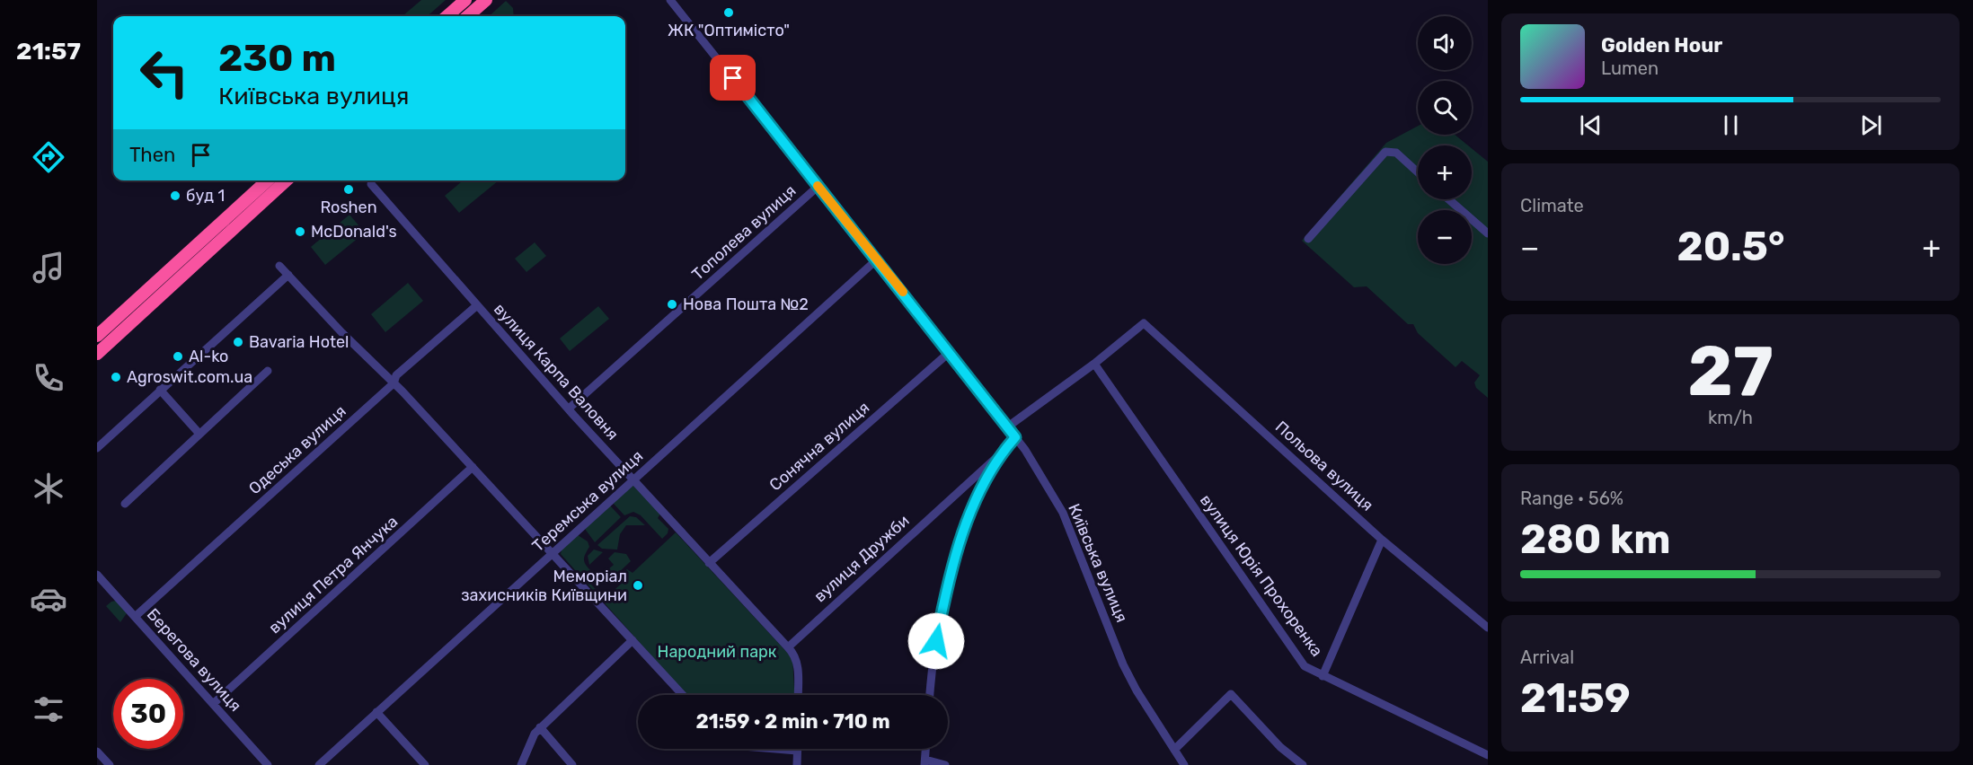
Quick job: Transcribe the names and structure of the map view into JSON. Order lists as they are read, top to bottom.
{
  "streets": {
    "street": [
      "Тополева вулиця",
      "вулиця Карпа Валовня",
      "Сонячна вулиця",
      "Одеська вулиця",
      "Польова вулиця",
      "Теремська вулиця",
      "вулиця Дружби",
      "Київська вулиця",
      "вулиця Петра Янчука",
      "вулиця Юрія Прохоренка",
      "Берегова вулиця"
    ]
  },
  "crossings": [
    ["Тополева вулиця", "вулиця Карпа Валовня"],
    ["Тополева вулиця", "Київська вулиця"],
    ["вулиця Карпа Валовня", "Сонячна вулиця"],
    ["вулиця Карпа Валовня", "Одеська вулиця"],
    ["вулиця Карпа Валовня", "Теремська вулиця"],
    ["вулиця Карпа Валовня", "вулиця Дружби"],
    ["Сонячна вулиця", "Київська вулиця"],
    ["Одеська вулиця", "Берегова вулиця"],
    ["Польова вулиця", "вулиця Юрія Прохоренка"],
    ["Теремська вулиця", "Київська вулиця"],
    ["вулиця Петра Янчука", "Берегова вулиця"]
  ],
  "parks": ["Народний парк"],
  "places": [
    "ЖК \"Оптимісто\"",
    "Roshen",
    "буд 1",
    "McDonald's",
    "Нова Пошта №2",
    "Bavaria Hotel",
    "Al-ko",
    "Agroswit.com.ua",
    "Меморіал захисників Київщини"
  ],
  "page": {
    "tabs": "21:57",
    "map_buttons": ["+", "−"],
    "turn": ["230 m", "Київська вулиця"],
    "song": ["Golden Hour", "Lumen"],
    "then": "Then",
    "tile": [
      "Climate",
      ["27", "km/h"],
      ["Range · 56%", "280 km"],
      ["Arrival", "21:59"]
    ],
    "heat": ["−", "20.5°", "+"],
    "limit": "30",
    "trip": "21:59 · 2 min · 710 m"
  }
}
